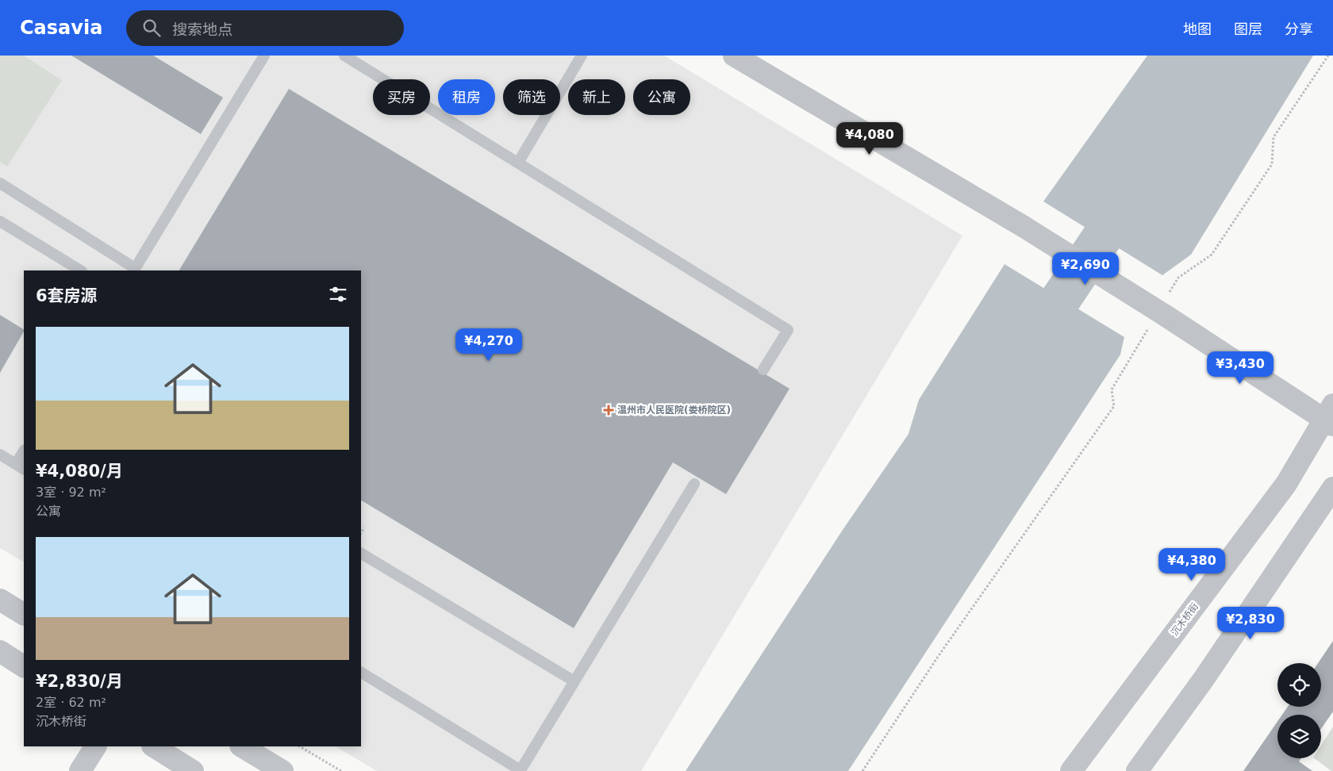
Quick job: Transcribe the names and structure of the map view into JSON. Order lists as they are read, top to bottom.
{
  "streets": {
    "street": ["沉木桥街"]
  },
  "places": {
    "health": ["温州市人民医院(娄桥院区)"]
  },
  "page": {
    "header": "Casavia",
    "search": "搜索地点",
    "nav": ["地图", "图层", "分享"],
    "chip": [
      "买房",
      "租房",
      "筛选",
      "新上",
      "公寓"
    ],
    "price": [
      "¥4,080",
      "¥2,690",
      "¥4,270",
      "¥3,430",
      "¥4,380",
      "¥2,830"
    ],
    "heading": "6套房源",
    "list": [
      {
        "name": "¥4,080/月",
        "note": "3室 · 92 m² · 公寓"
      },
      {
        "name": "¥2,830/月",
        "note": "2室 · 62 m² · 沉木桥街"
      }
    ]
  }
}
